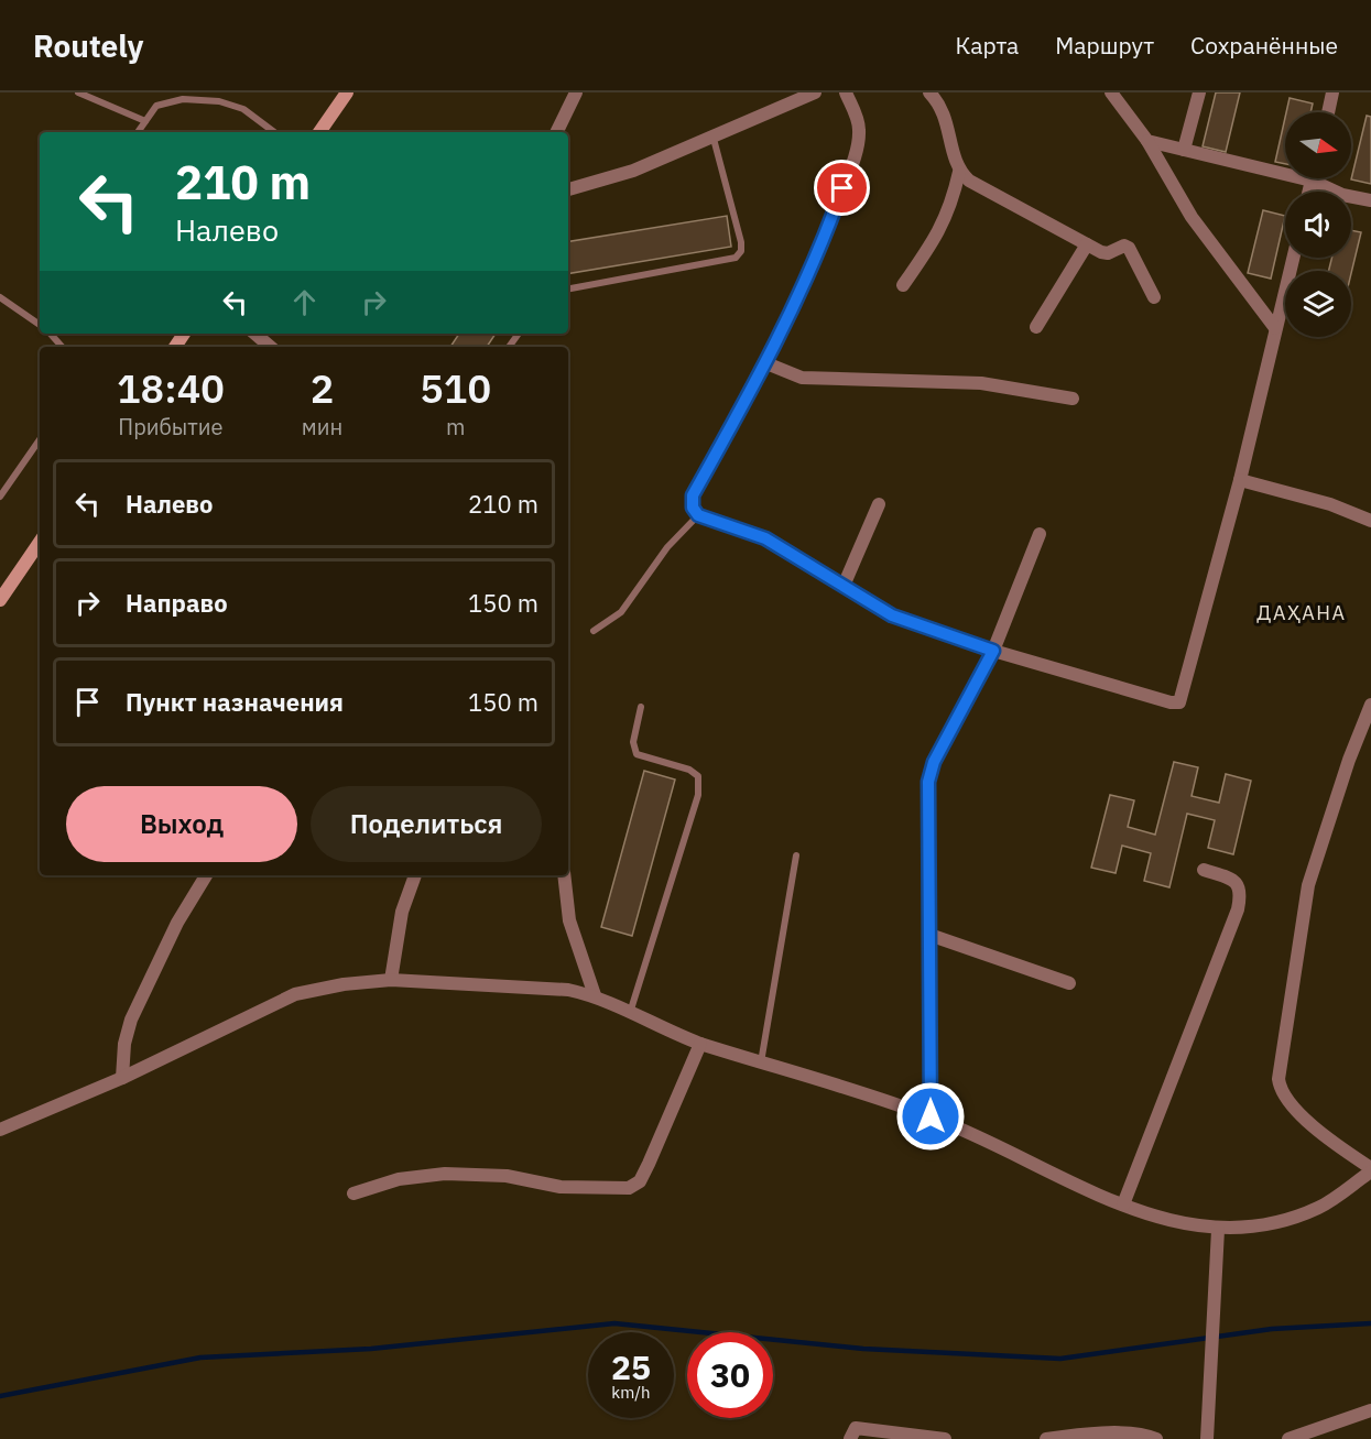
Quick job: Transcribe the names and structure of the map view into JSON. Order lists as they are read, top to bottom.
{
  "districts": ["ДАҲАНА"],
  "north": "right",
  "page": {
    "header": "Routely",
    "nav": ["Карта", "Маршрут", "Сохранённые"],
    "turn": ["210 m", "Налево"],
    "eta": [
      "18:40",
      "Прибытие",
      "2",
      "мин",
      "510",
      "m"
    ],
    "list": [
      {
        "name": "Налево",
        "value": "210 m"
      },
      {
        "name": "Направо",
        "value": "150 m"
      },
      {
        "name": "Пункт назначения",
        "value": "150 m"
      }
    ],
    "buttons": ["Выход", "Поделиться"],
    "speed": "25 km/h",
    "limit": "30"
  }
}
